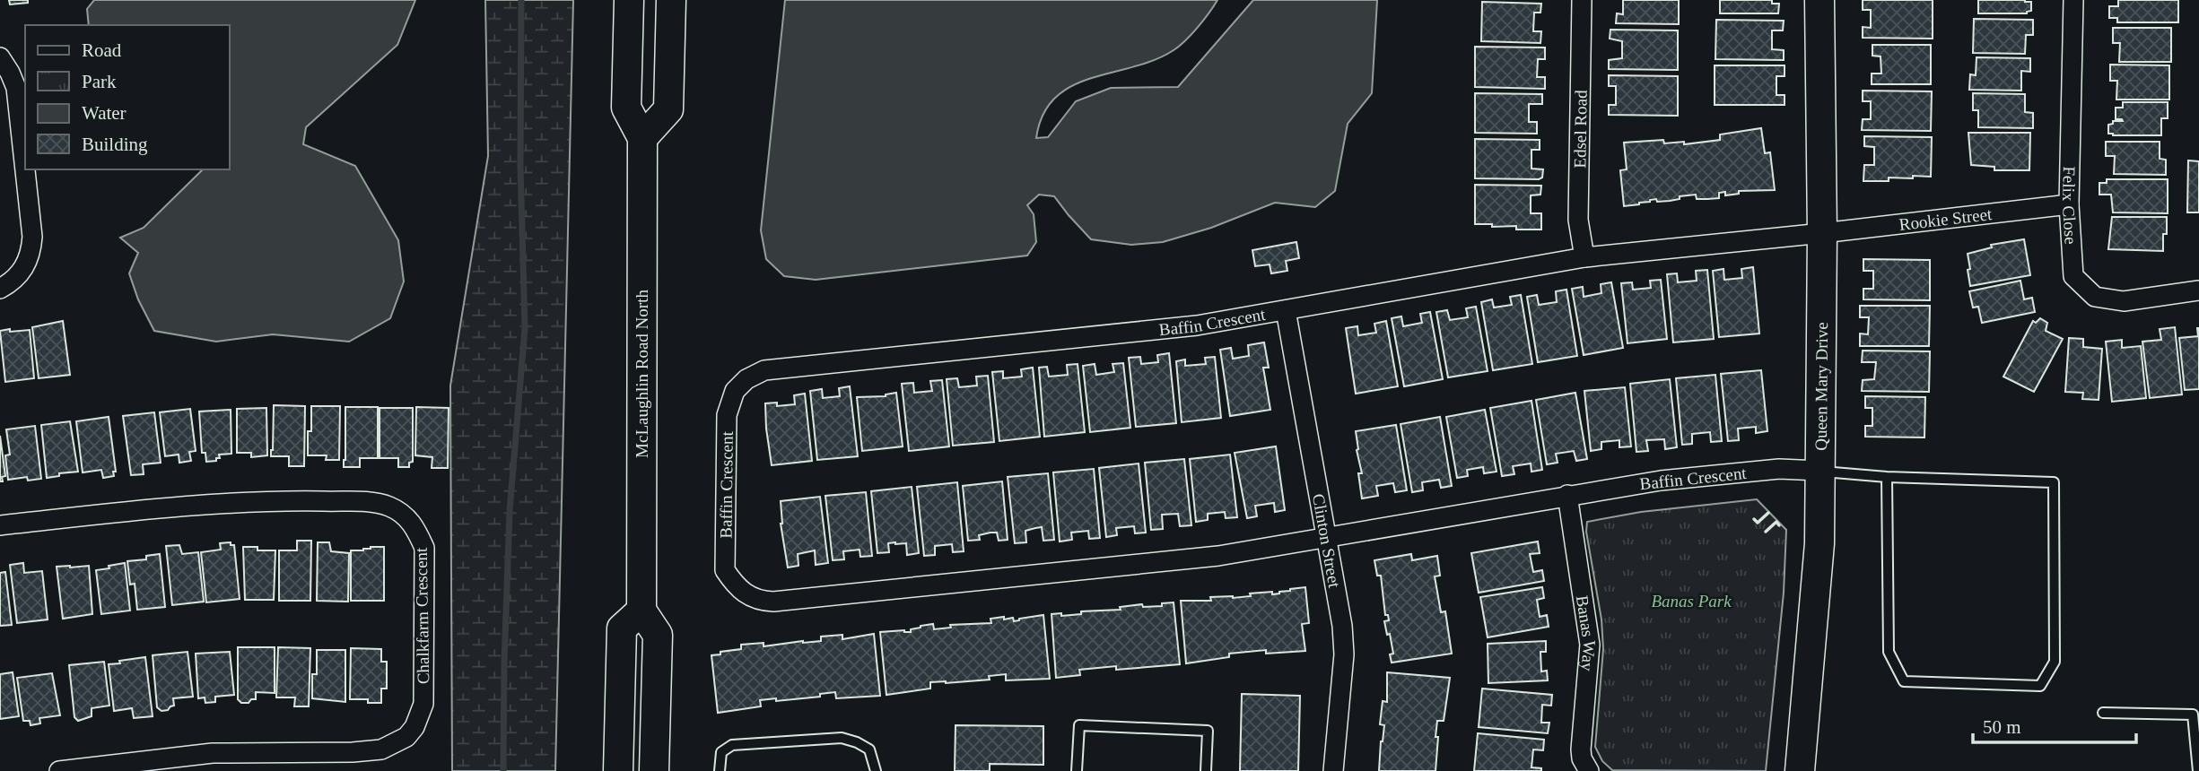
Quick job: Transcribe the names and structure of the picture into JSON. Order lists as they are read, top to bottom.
{
  "streets": {
    "main road": ["McLaughlin Road North", "Queen Mary Drive"],
    "street": [
      "Edsel Road",
      "Felix Close",
      "Rookie Street",
      "Baffin Crescent",
      "Clinton Street",
      "Chalkfarm Crescent",
      "Banas Way"
    ]
  },
  "crossings": [
    ["Edsel Road", "Baffin Crescent"],
    ["Felix Close", "Rookie Street"],
    ["Rookie Street", "Baffin Crescent"],
    ["Rookie Street", "Queen Mary Drive"],
    ["Baffin Crescent", "Queen Mary Drive"],
    ["Baffin Crescent", "Clinton Street"],
    ["Baffin Crescent", "Banas Way"]
  ],
  "parks": ["Banas Park"],
  "legend": [
    "Road",
    "Park",
    "Water",
    "Building"
  ],
  "scale_bar": "50 m"
}
